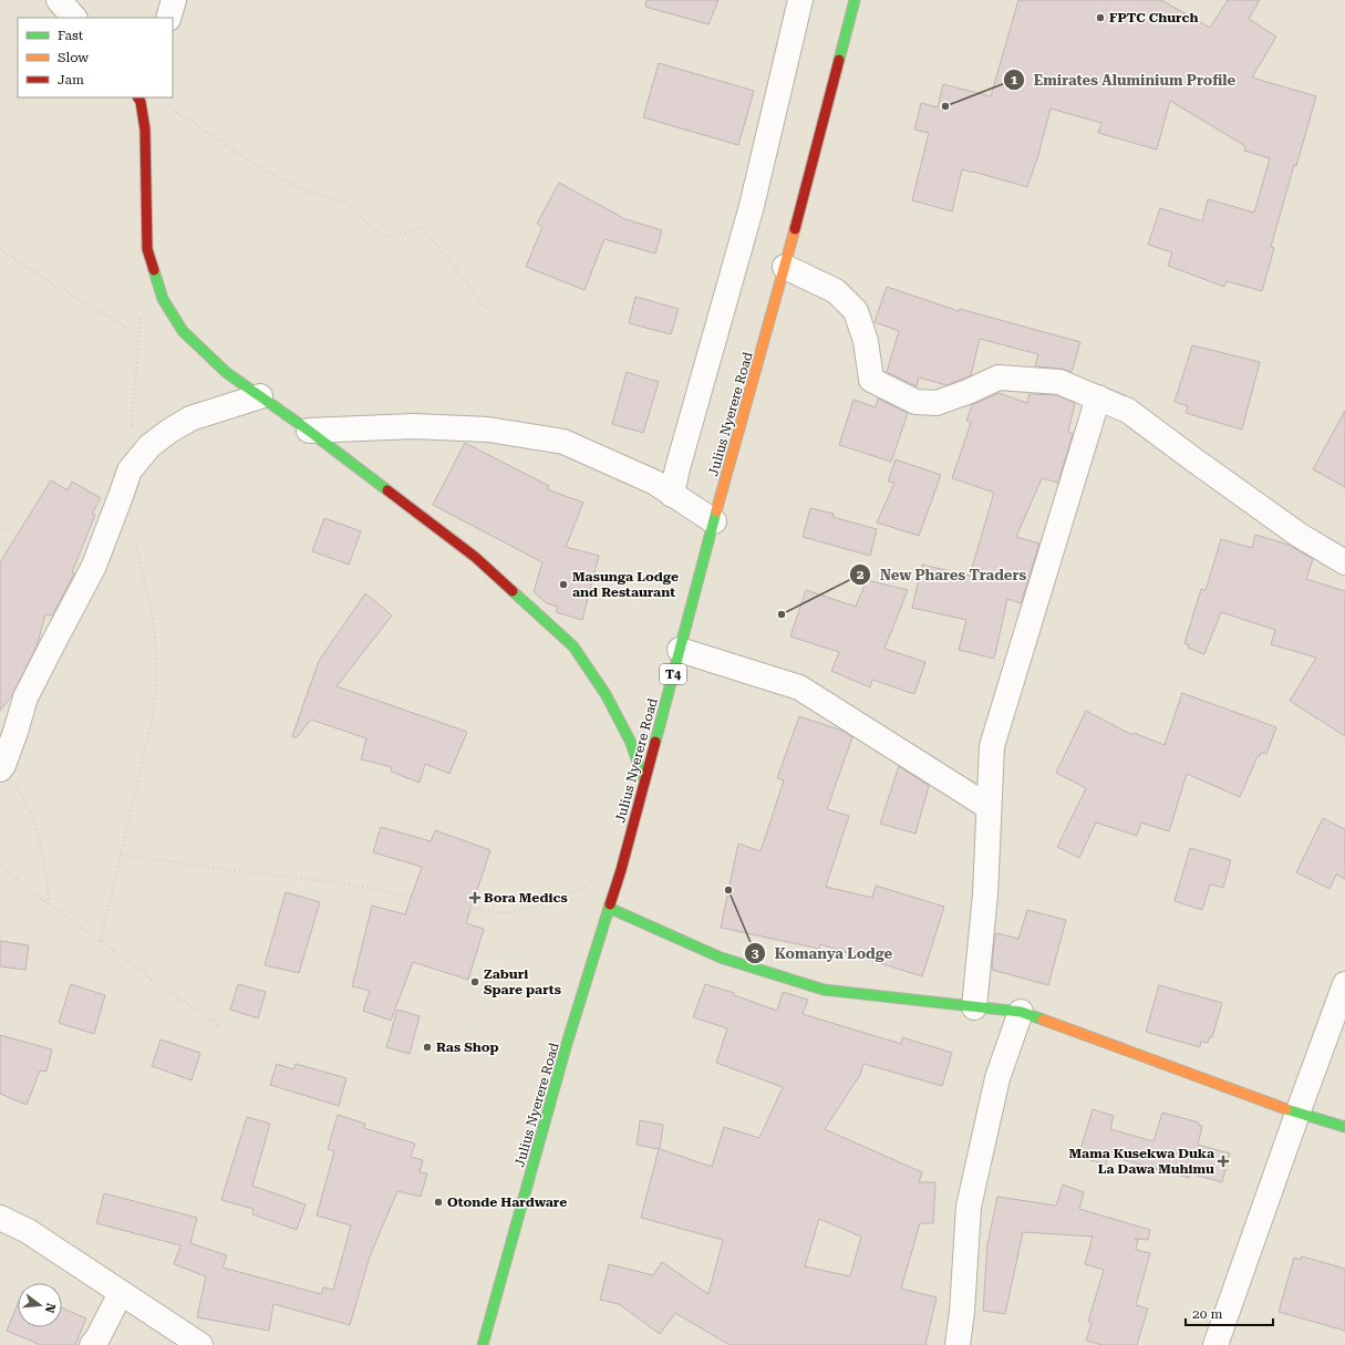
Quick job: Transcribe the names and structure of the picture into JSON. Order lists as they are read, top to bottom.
{
  "streets": {
    "main road": ["Julius Nyerere Road", "T4"]
  },
  "places": {
    "other": [
      "FPTC Church",
      "Emirates Aluminium Profile",
      "Masunga Lodge and Restaurant",
      "New Phares Traders",
      "Komanya Lodge",
      "Zaburi Spare parts",
      "Ras Shop",
      "Otonde Hardware"
    ],
    "health": ["Bora Medics", "Mama Kusekwa Duka La Dawa Muhimu"]
  },
  "legend": ["Fast", "Slow", "Jam"],
  "scale_bar": "20 m",
  "north": "right"
}
